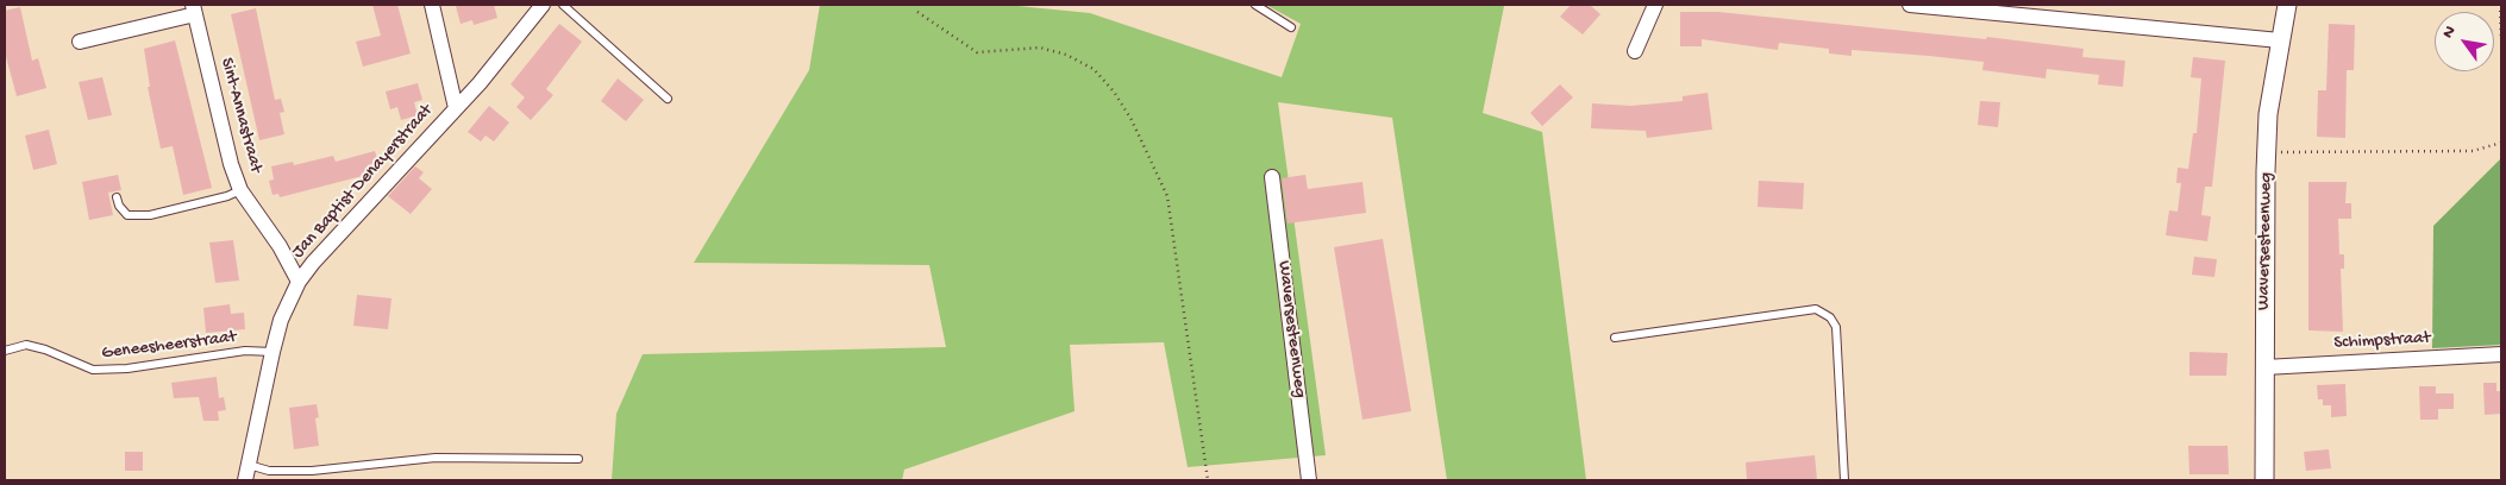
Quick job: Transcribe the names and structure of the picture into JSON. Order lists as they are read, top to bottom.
{
  "streets": {
    "street": [
      "Sint-Annastraat",
      "Jan Baptist Denayerstraat",
      "Waversesteenweg",
      "Schimpstraat"
    ],
    "lane": ["Geneesheerstraat"]
  },
  "crossings": [
    ["Sint-Annastraat", "Jan Baptist Denayerstraat"],
    ["Jan Baptist Denayerstraat", "Geneesheerstraat"],
    ["Waversesteenweg", "Schimpstraat"]
  ],
  "north": "top left"
}
